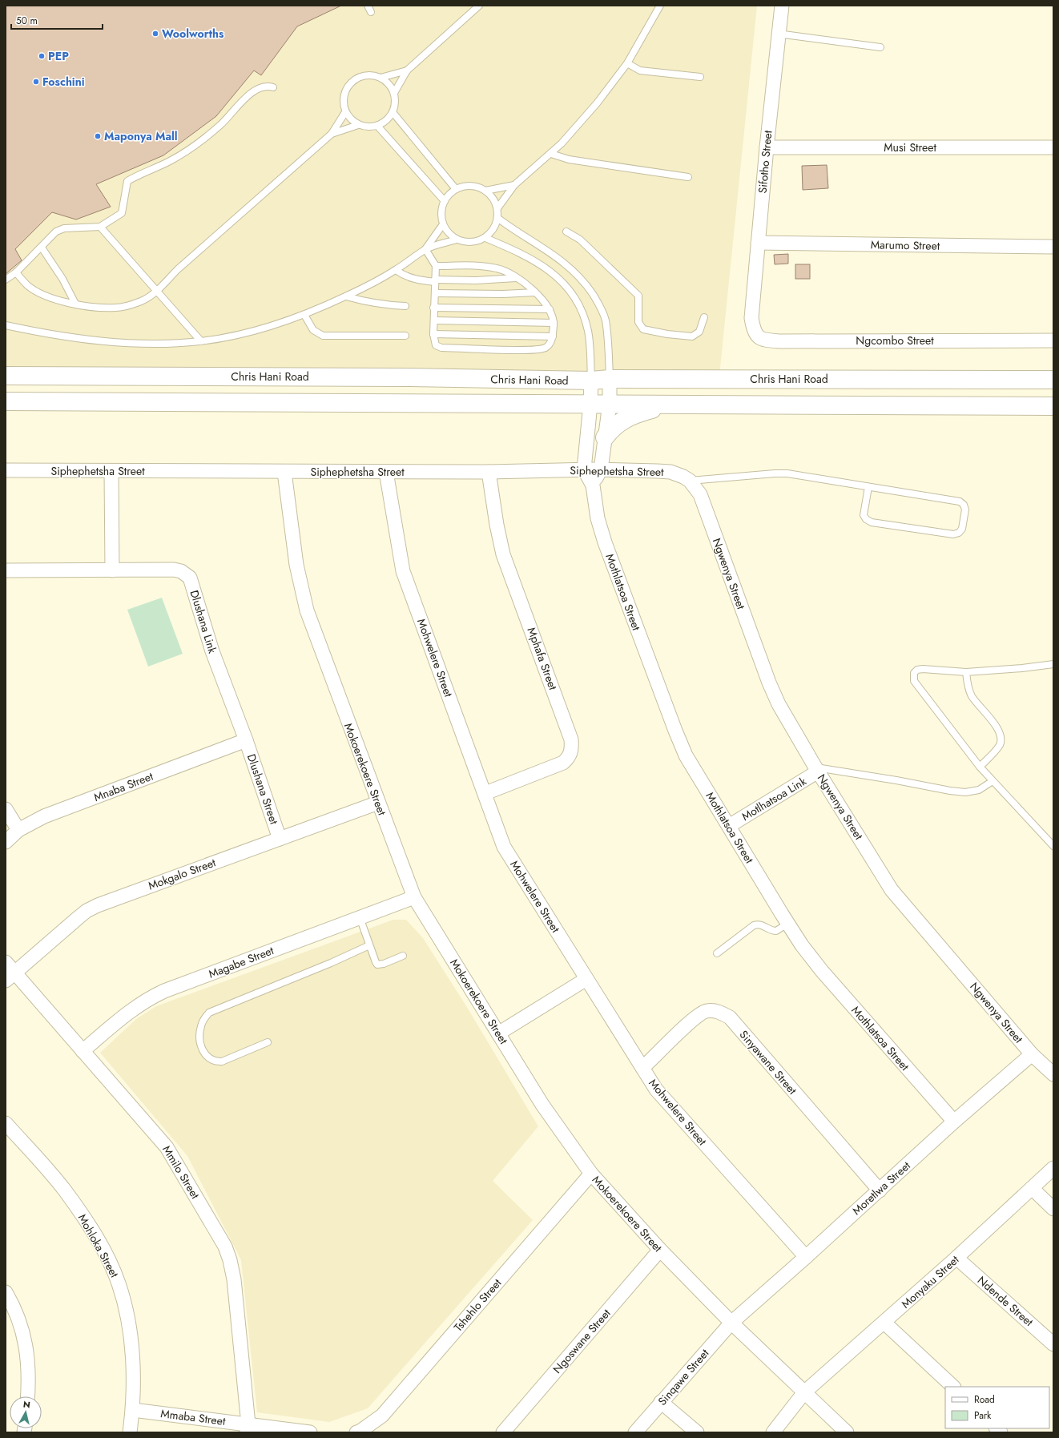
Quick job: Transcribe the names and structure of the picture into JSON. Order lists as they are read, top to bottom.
{
  "streets": {
    "main road": ["Chris Hani Road"],
    "street": [
      "Musi Street",
      "Sifotho Street",
      "Marumo Street",
      "Ngcombo Street",
      "Siphephetsha Street",
      "Ngwenya Street",
      "Mothlatsoa Street",
      "Dlushana Link",
      "Mohwelere Street",
      "Mphafa Street",
      "Mokoerekoere Street",
      "Mnaba Street",
      "Dlushana Street",
      "Motlhatsoa Link",
      "Mokgalo Street",
      "Magabe Street",
      "Sinyawane Street",
      "Mmilo Street",
      "Moretlwa Street",
      "Mohloka Street",
      "Monyaku Street",
      "Ndende Street",
      "Tshehlo Street",
      "Ngoswane Street",
      "Sinqawe Street",
      "Mmaba Street"
    ]
  },
  "crossings": [
    ["Musi Street", "Sifotho Street"],
    ["Sifotho Street", "Marumo Street"],
    ["Sifotho Street", "Ngcombo Street"],
    ["Siphephetsha Street", "Ngwenya Street"],
    ["Siphephetsha Street", "Mothlatsoa Street"],
    ["Siphephetsha Street", "Mohwelere Street"],
    ["Siphephetsha Street", "Mphafa Street"],
    ["Siphephetsha Street", "Mokoerekoere Street"],
    ["Ngwenya Street", "Motlhatsoa Link"],
    ["Ngwenya Street", "Moretlwa Street"],
    ["Mothlatsoa Street", "Motlhatsoa Link"],
    ["Mothlatsoa Street", "Moretlwa Street"],
    ["Dlushana Link", "Mnaba Street"],
    ["Dlushana Link", "Dlushana Street"],
    ["Mohwelere Street", "Mphafa Street"],
    ["Mohwelere Street", "Sinyawane Street"],
    ["Mohwelere Street", "Moretlwa Street"],
    ["Mokoerekoere Street", "Mokgalo Street"],
    ["Mokoerekoere Street", "Magabe Street"],
    ["Mokoerekoere Street", "Moretlwa Street"],
    ["Mokoerekoere Street", "Monyaku Street"],
    ["Mokoerekoere Street", "Tshehlo Street"],
    ["Mokoerekoere Street", "Ngoswane Street"],
    ["Mokoerekoere Street", "Sinqawe Street"],
    ["Mnaba Street", "Dlushana Street"],
    ["Dlushana Street", "Mokgalo Street"],
    ["Mokgalo Street", "Mmilo Street"],
    ["Magabe Street", "Mmilo Street"],
    ["Sinyawane Street", "Moretlwa Street"],
    ["Mmilo Street", "Mmaba Street"],
    ["Moretlwa Street", "Sinqawe Street"],
    ["Mohloka Street", "Mmaba Street"],
    ["Monyaku Street", "Ndende Street"]
  ],
  "places": [
    "Woolworths",
    "PEP",
    "Foschini",
    "Maponya Mall"
  ],
  "legend": ["Road", "Park"],
  "scale_bar": "50 m",
  "north": "top"
}
